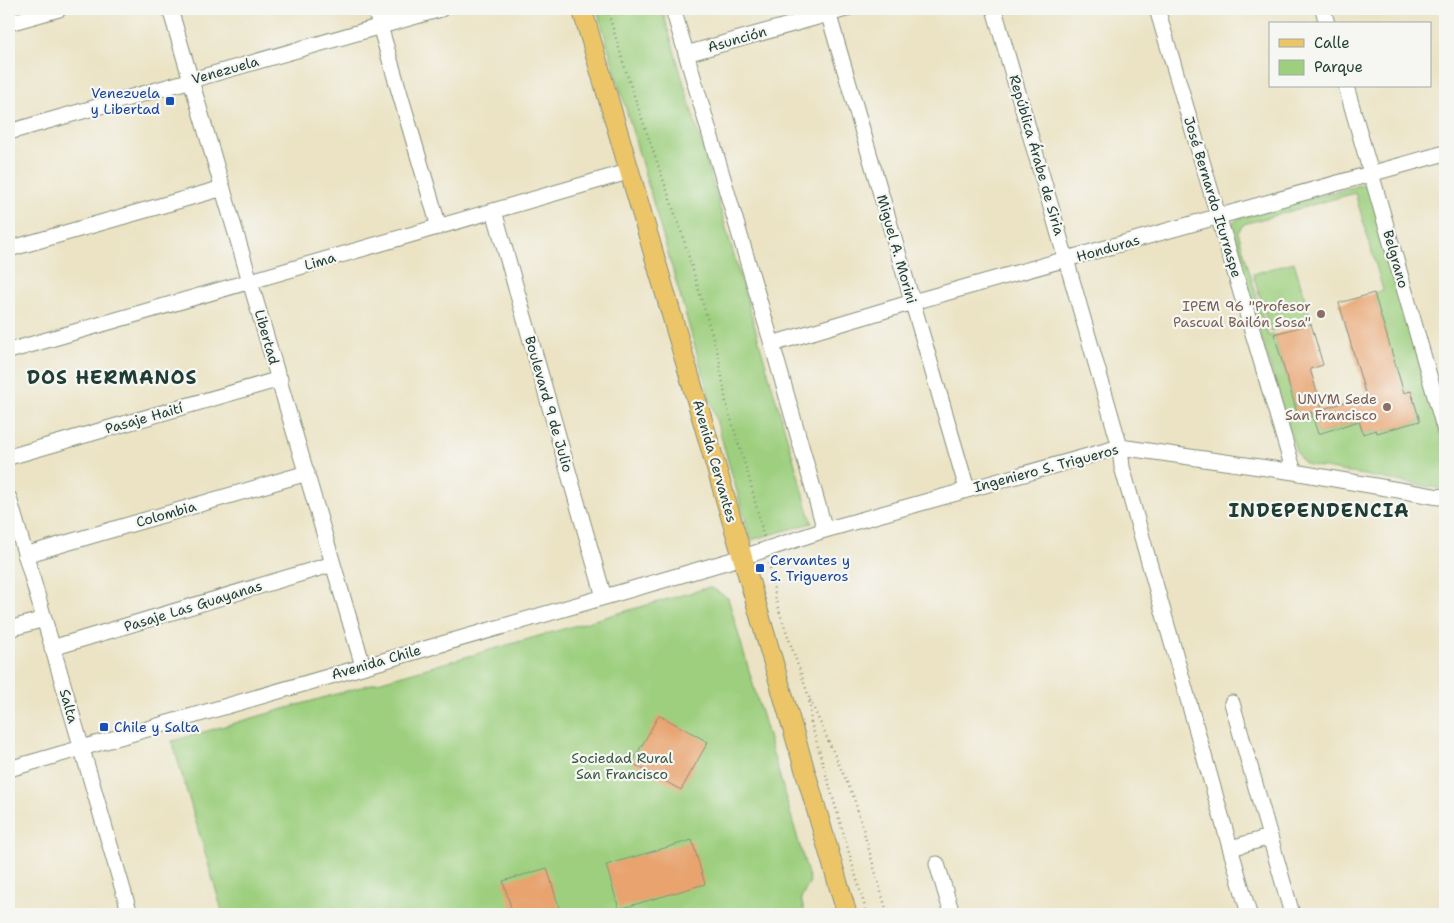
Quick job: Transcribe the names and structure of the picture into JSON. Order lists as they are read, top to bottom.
{
  "streets": {
    "main road": ["Avenida Cervantes"],
    "street": [
      "Asunción",
      "Venezuela",
      "República Árabe de Siria",
      "José Bernardo Iturraspe",
      "Honduras",
      "Miguel A. Morini",
      "Belgrano",
      "Lima",
      "Libertad",
      "Boulevard 9 de Julio",
      "Pasaje Haití",
      "Ingeniero S. Trigueros",
      "Colombia",
      "Pasaje Las Guayanas",
      "Avenida Chile",
      "Salta"
    ]
  },
  "crossings": [
    ["Asunción", "Miguel A. Morini"],
    ["Venezuela", "Libertad"],
    ["República Árabe de Siria", "Honduras"],
    ["República Árabe de Siria", "Ingeniero S. Trigueros"],
    ["José Bernardo Iturraspe", "Honduras"],
    ["José Bernardo Iturraspe", "Ingeniero S. Trigueros"],
    ["Honduras", "Miguel A. Morini"],
    ["Honduras", "Belgrano"],
    ["Miguel A. Morini", "Ingeniero S. Trigueros"],
    ["Lima", "Libertad"],
    ["Lima", "Boulevard 9 de Julio"],
    ["Lima", "Avenida Cervantes"],
    ["Libertad", "Pasaje Haití"],
    ["Libertad", "Colombia"],
    ["Libertad", "Pasaje Las Guayanas"],
    ["Libertad", "Avenida Chile"],
    ["Boulevard 9 de Julio", "Avenida Chile"],
    ["Avenida Cervantes", "Ingeniero S. Trigueros"],
    ["Avenida Cervantes", "Avenida Chile"],
    ["Ingeniero S. Trigueros", "Avenida Chile"],
    ["Colombia", "Salta"],
    ["Pasaje Las Guayanas", "Salta"],
    ["Avenida Chile", "Salta"]
  ],
  "districts": ["DOS HERMANOS", "INDEPENDENCIA"],
  "parks": ["Sociedad Rural San Francisco"],
  "places": {
    "transit": ["Venezuela y Libertad", "Cervantes y S. Trigueros", "Chile y Salta"],
    "other": ["IPEM 96 \"Profesor Pascual Bailón Sosa\"", "UNVM Sede San Francisco"]
  },
  "legend": ["Calle", "Parque"]
}
